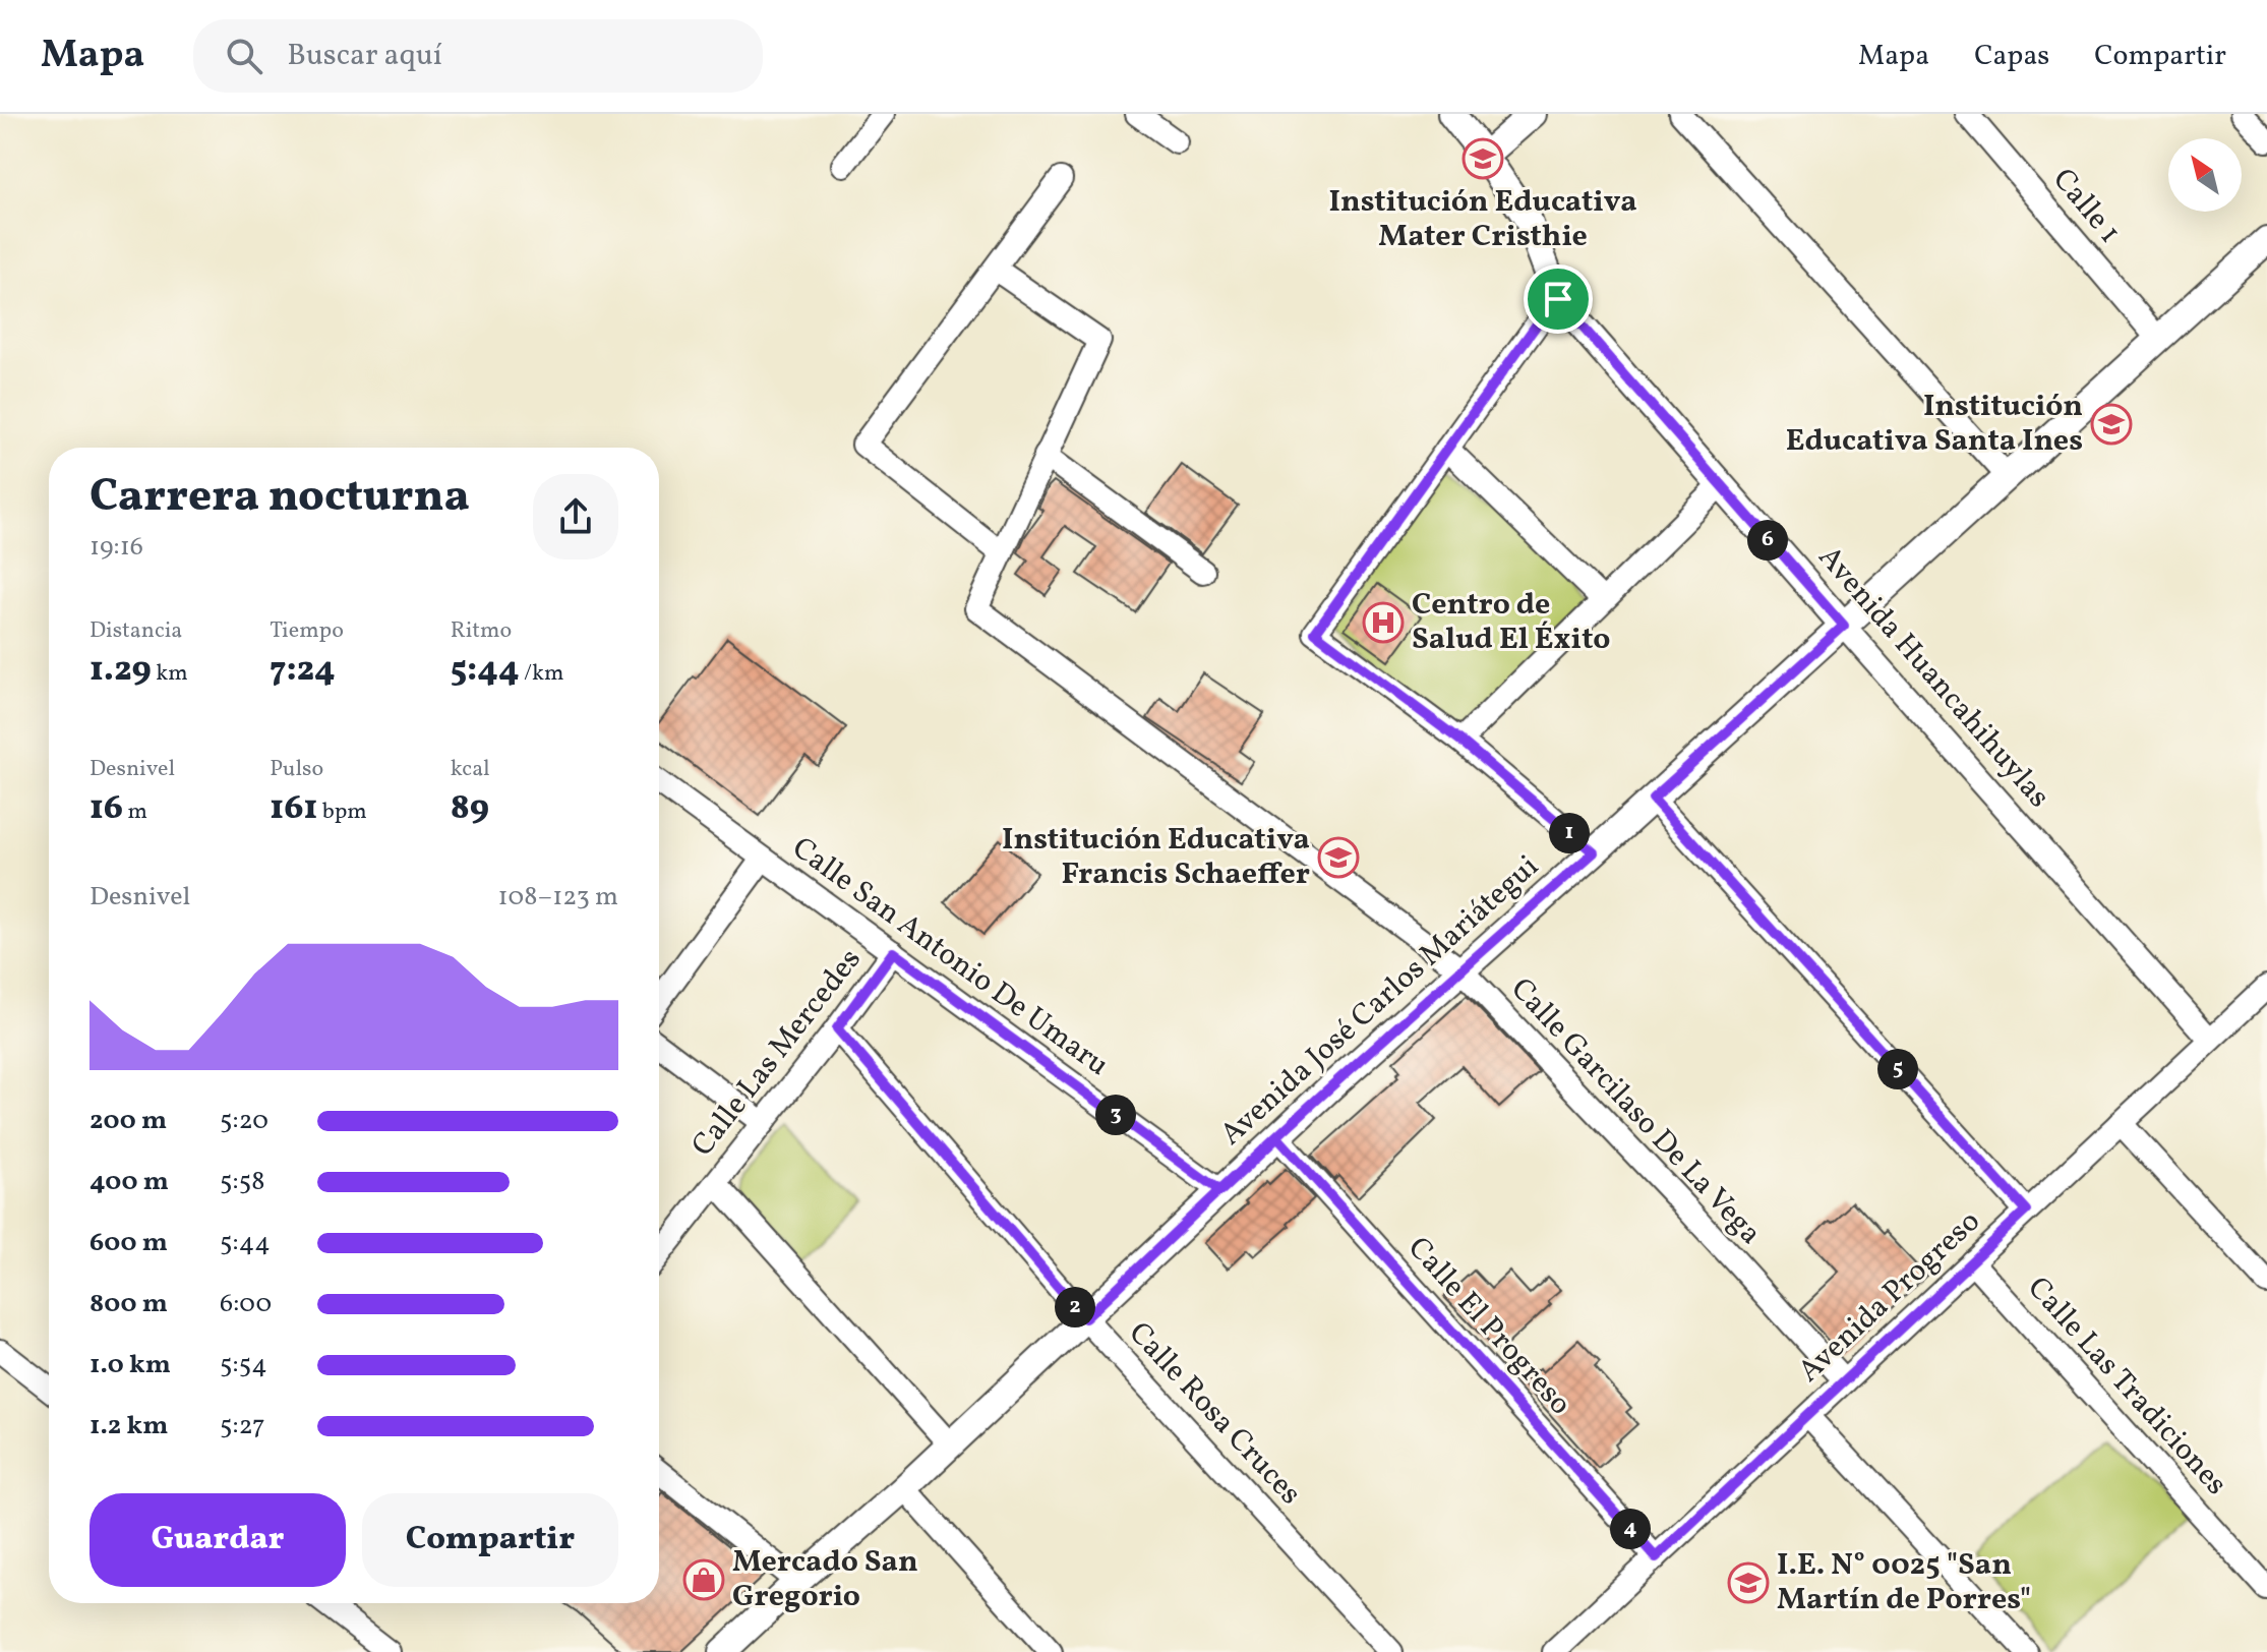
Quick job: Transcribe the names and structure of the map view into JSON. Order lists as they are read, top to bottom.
{
  "streets": {
    "street": [
      "Calle 1",
      "Avenida Huancahihuylas",
      "Calle San Antonio De Umaru",
      "Avenida José Carlos Mariátegui",
      "Calle Las Mercedes",
      "Calle Garcilaso De La Vega",
      "Avenida Progreso",
      "Calle El Progreso",
      "Calle Las Tradiciones",
      "Calle Rosa Cruces"
    ]
  },
  "crossings": [
    ["Calle 1", "Avenida José Carlos Mariátegui"],
    ["Avenida Huancahihuylas", "Avenida José Carlos Mariátegui"],
    ["Avenida Huancahihuylas", "Avenida Progreso"],
    ["Calle San Antonio De Umaru", "Avenida José Carlos Mariátegui"],
    ["Calle San Antonio De Umaru", "Calle Las Mercedes"],
    ["Avenida José Carlos Mariátegui", "Calle Garcilaso De La Vega"],
    ["Avenida José Carlos Mariátegui", "Calle El Progreso"],
    ["Avenida José Carlos Mariátegui", "Calle Rosa Cruces"],
    ["Calle Las Mercedes", "Calle Rosa Cruces"],
    ["Calle Garcilaso De La Vega", "Avenida Progreso"],
    ["Avenida Progreso", "Calle El Progreso"],
    ["Avenida Progreso", "Calle Las Tradiciones"]
  ],
  "places": {
    "school or university": [
      "Institución Educativa Mater Cristhie",
      "Institución Educativa Santa Ines",
      "Institución Educativa Francis Schaeffer",
      "I.E. N° 0025 \"San Martín de Porres\""
    ],
    "hospital": ["Centro de Salud El Éxito"],
    "shop": ["Mercado San Gregorio"]
  },
  "north": "top left",
  "page": {
    "header": "Mapa",
    "search": "Buscar aquí",
    "nav": ["Mapa", "Capas", "Compartir"],
    "heading": ["Carrera nocturna", "19:16"],
    "pins": [
      "6",
      "1",
      "5",
      "3",
      "2",
      "4"
    ],
    "stats": [
      ["Distancia", "1.29 km"],
      ["Tiempo", "7:24"],
      ["Ritmo", "5:44 /km"],
      ["Desnivel", "16 m"],
      ["Pulso", "161 bpm"],
      ["kcal", "89"]
    ],
    "chart": ["Desnivel", "108–123 m"],
    "list": [
      {
        "name": "200 m",
        "note": "5:20"
      },
      {
        "name": "400 m",
        "note": "5:58"
      },
      {
        "name": "600 m",
        "note": "5:44"
      },
      {
        "name": "800 m",
        "note": "6:00"
      },
      {
        "name": "1.0 km",
        "note": "5:54"
      },
      {
        "name": "1.2 km",
        "note": "5:27"
      }
    ],
    "buttons": ["Guardar", "Compartir"]
  }
}
